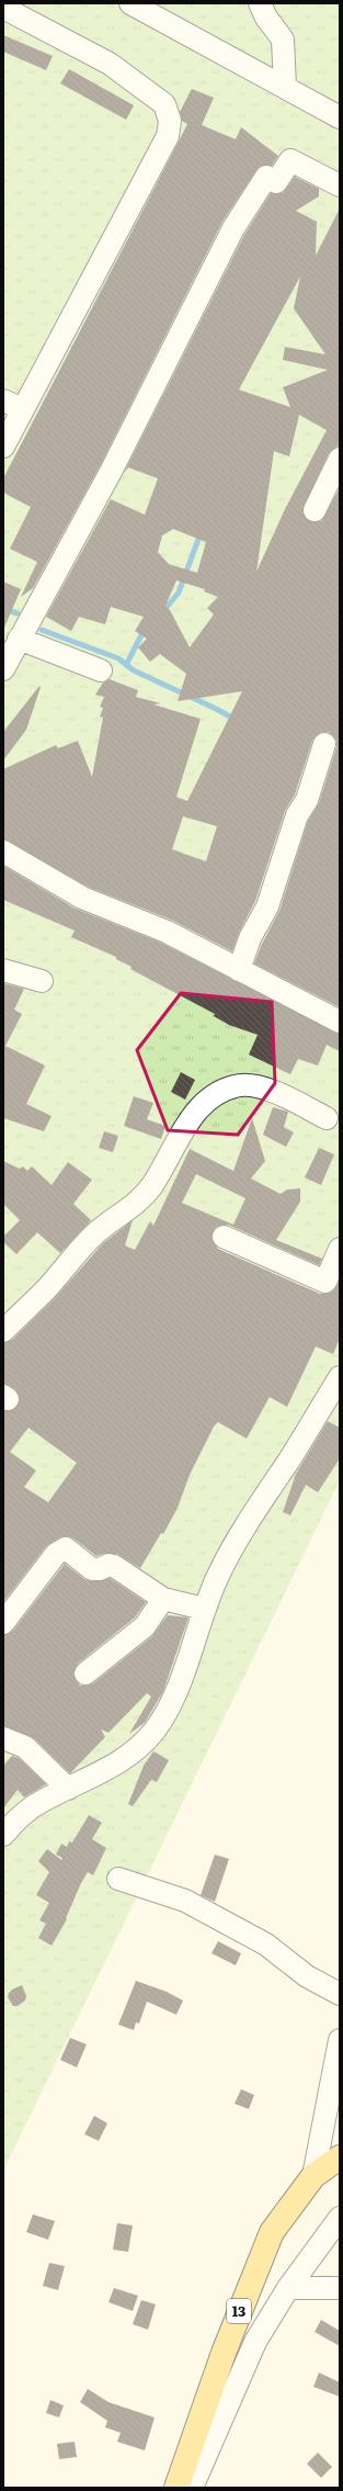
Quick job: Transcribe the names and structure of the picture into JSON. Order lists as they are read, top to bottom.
{
  "streets": {
    "main road": ["13"]
  }
}
